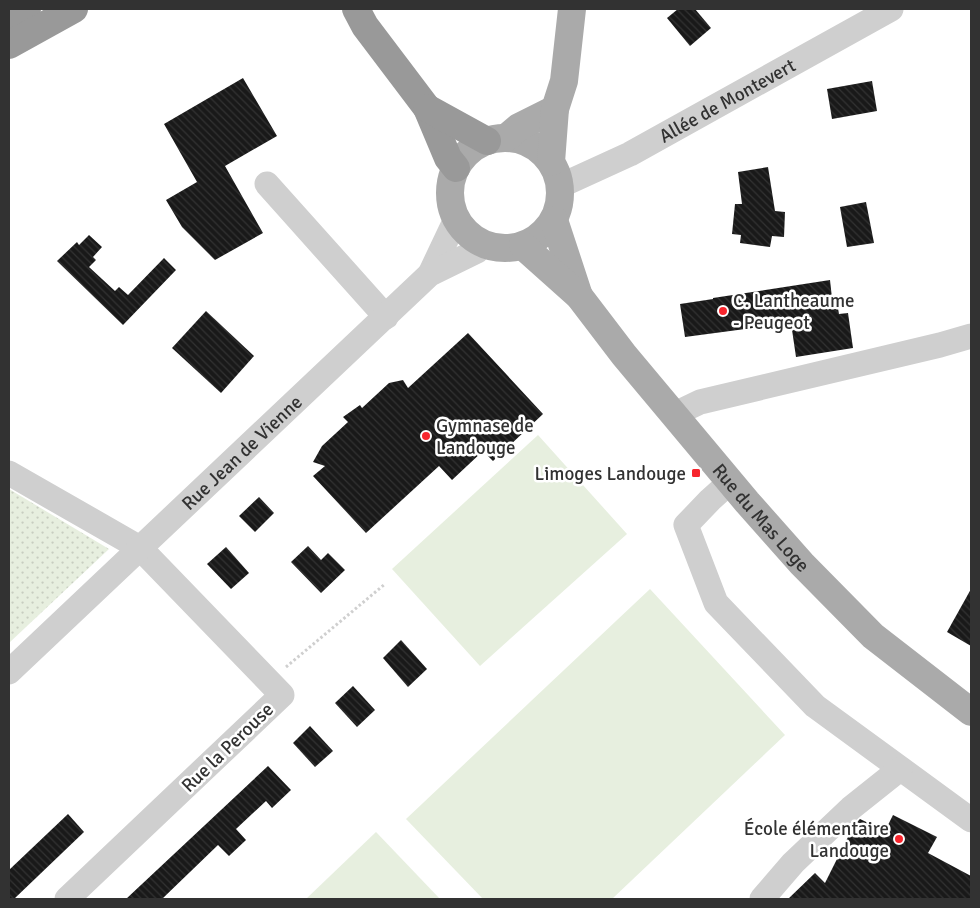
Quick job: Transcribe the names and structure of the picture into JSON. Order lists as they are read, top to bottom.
{
  "streets": {
    "main road": ["Rue du Mas Loge"],
    "street": ["Allée de Montevert", "Rue Jean de Vienne", "Rue la Perouse"]
  },
  "crossings": [
    ["Allée de Montevert", "Rue Jean de Vienne"],
    ["Allée de Montevert", "Rue du Mas Loge"],
    ["Rue Jean de Vienne", "Rue du Mas Loge"],
    ["Rue Jean de Vienne", "Rue la Perouse"]
  ],
  "places": {
    "other": ["C. Lantheaume - Peugeot", "Gymnase de Landouge", "École élémentaire Landouge"],
    "transit": ["Limoges Landouge"]
  }
}
